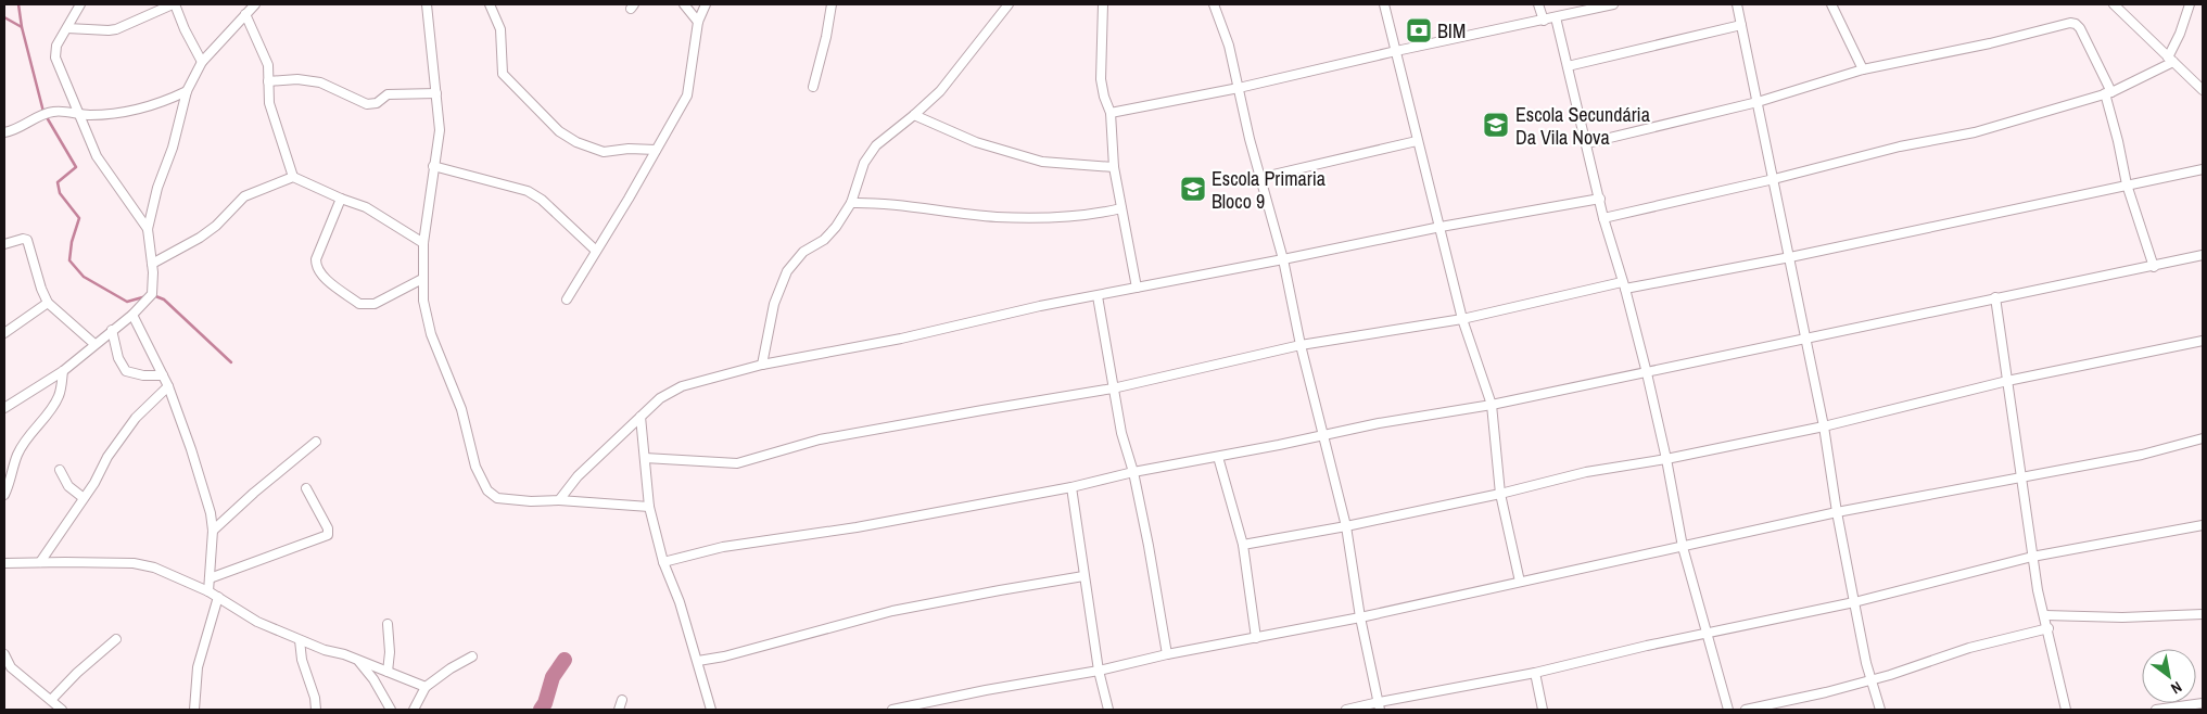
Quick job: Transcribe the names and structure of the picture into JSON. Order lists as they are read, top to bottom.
{
  "places": {
    "bank": ["BIM"],
    "school or university": ["Escola Secundária Da Vila Nova", "Escola Primaria Bloco 9"]
  },
  "north": "bottom right"
}
